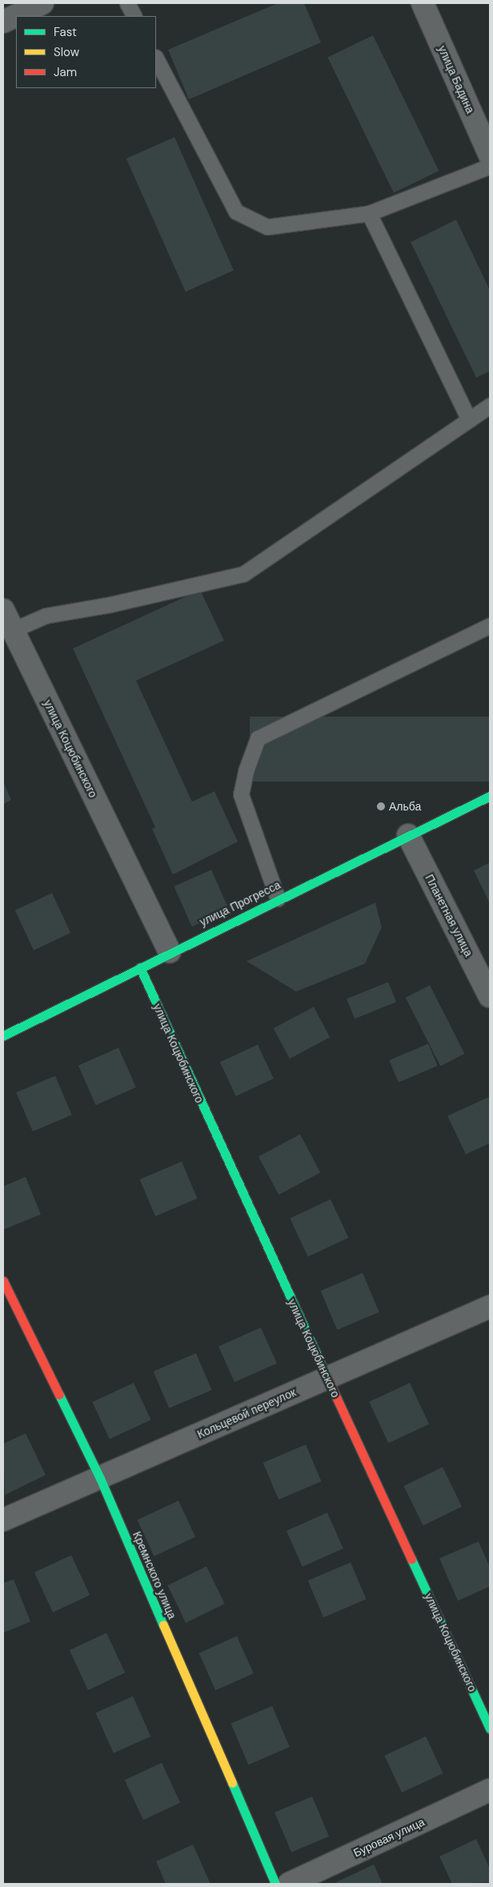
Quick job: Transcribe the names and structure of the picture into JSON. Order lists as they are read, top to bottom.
{
  "streets": {
    "street": [
      "улица Бадина",
      "улица Коцюбинского",
      "улица Прогресса",
      "Планетная улица",
      "Кольцевой переулок",
      "Кремнского улица",
      "Буровая улица"
    ]
  },
  "crossings": [
    ["улица Коцюбинского", "улица Прогресса"],
    ["улица Коцюбинского", "Кольцевой переулок"],
    ["улица Прогресса", "Планетная улица"],
    ["Кольцевой переулок", "Кремнского улица"]
  ],
  "places": ["Альба"],
  "legend": ["Fast", "Slow", "Jam"]
}
